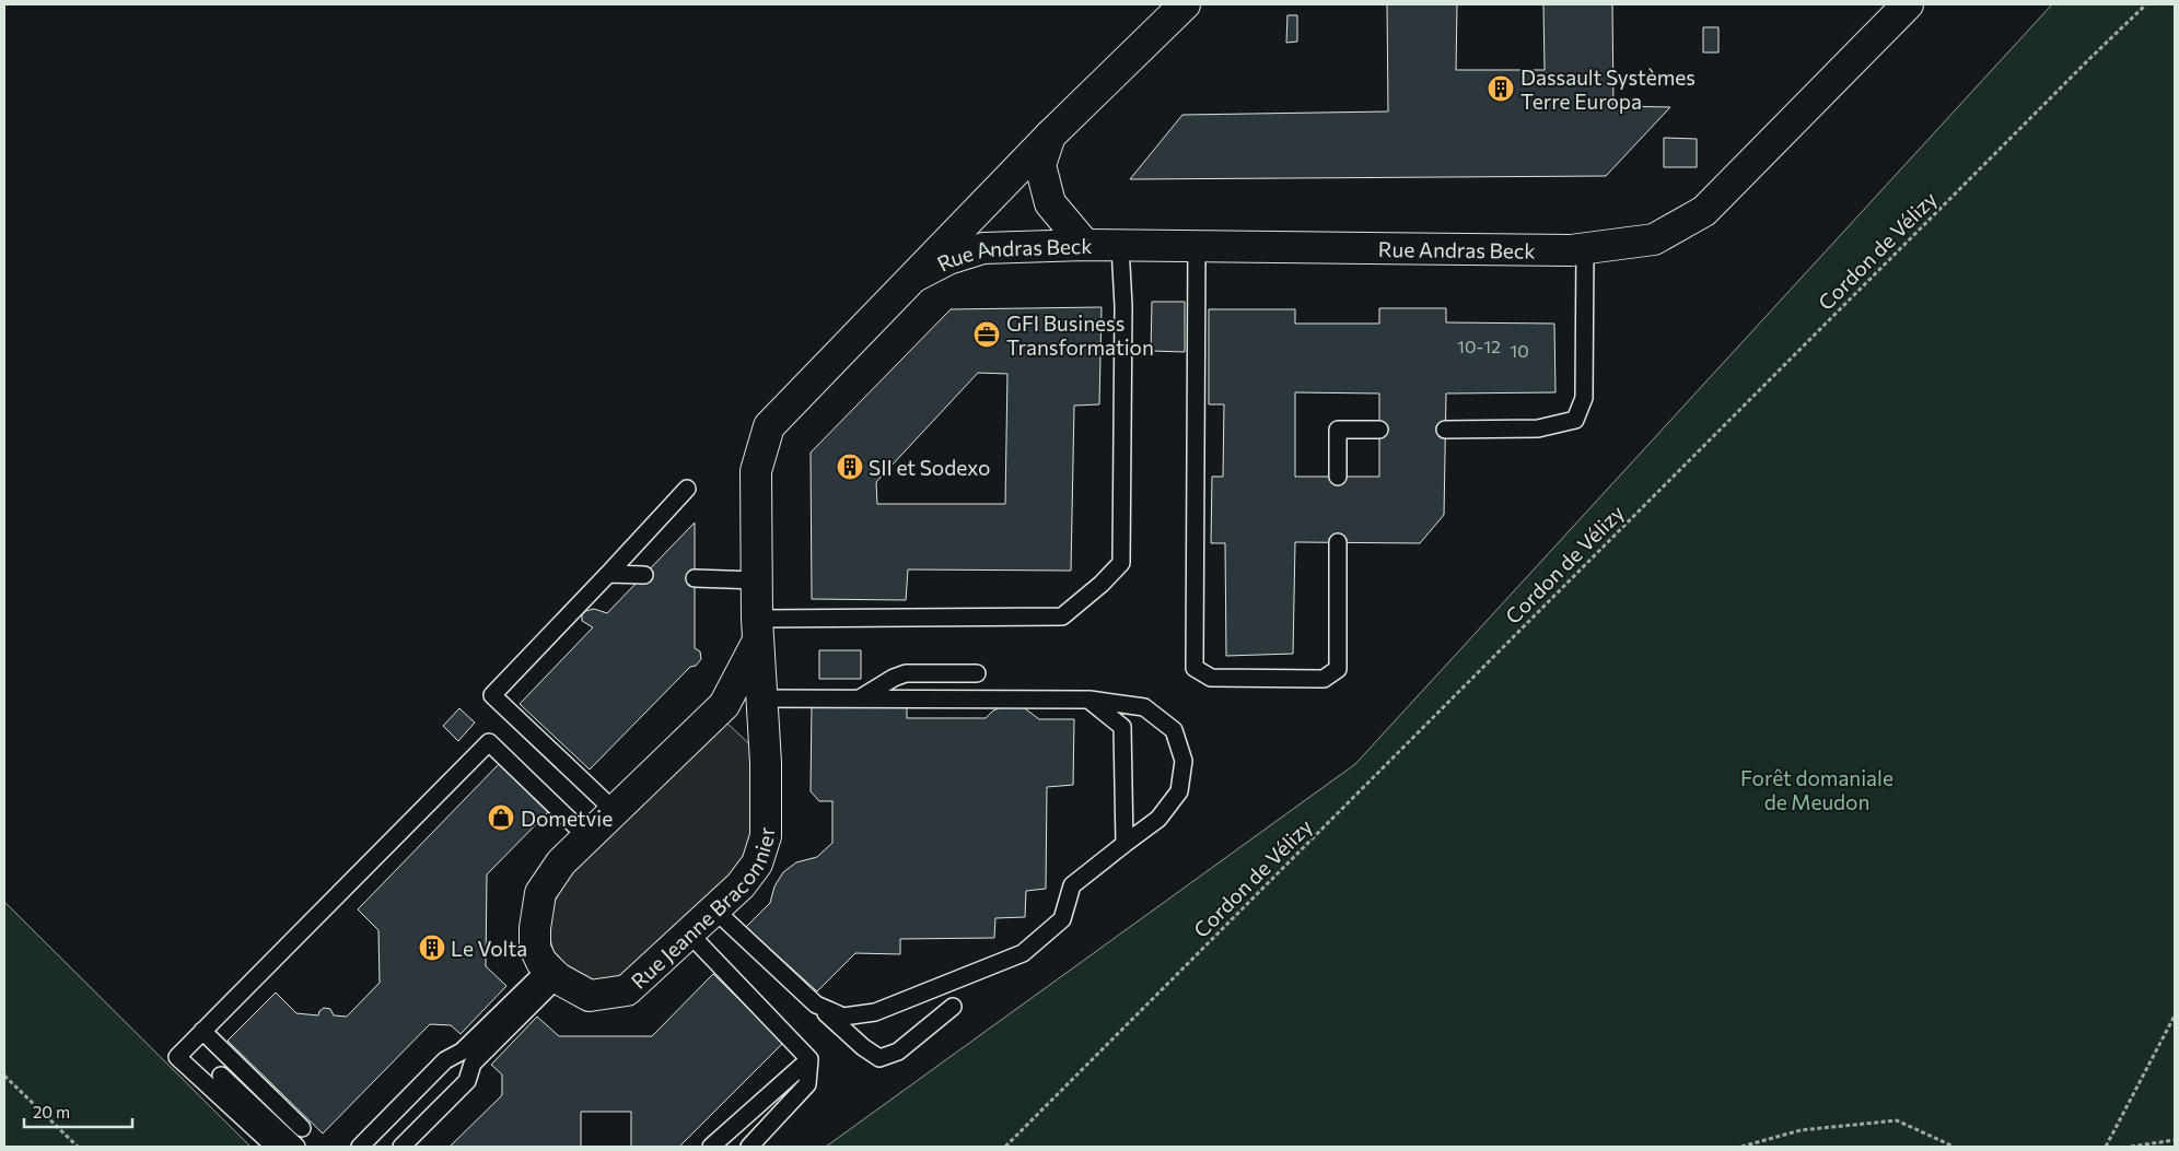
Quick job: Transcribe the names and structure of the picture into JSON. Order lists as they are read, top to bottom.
{
  "streets": {
    "street": ["Rue Andras Beck", "Rue Jeanne Braconnier"],
    "path": ["Cordon de Vélizy"]
  },
  "crossings": [
    ["Rue Andras Beck", "Rue Jeanne Braconnier"]
  ],
  "parks": ["Forêt domaniale de Meudon"],
  "places": {
    "building": ["Dassault Systèmes Terre Europa", "SII et Sodexo", "Le Volta"],
    "office": ["GFI Business Transformation"],
    "shop": ["Dometvie"]
  },
  "house_numbers": ["10-12", "10"],
  "scale_bar": "20 m"
}
